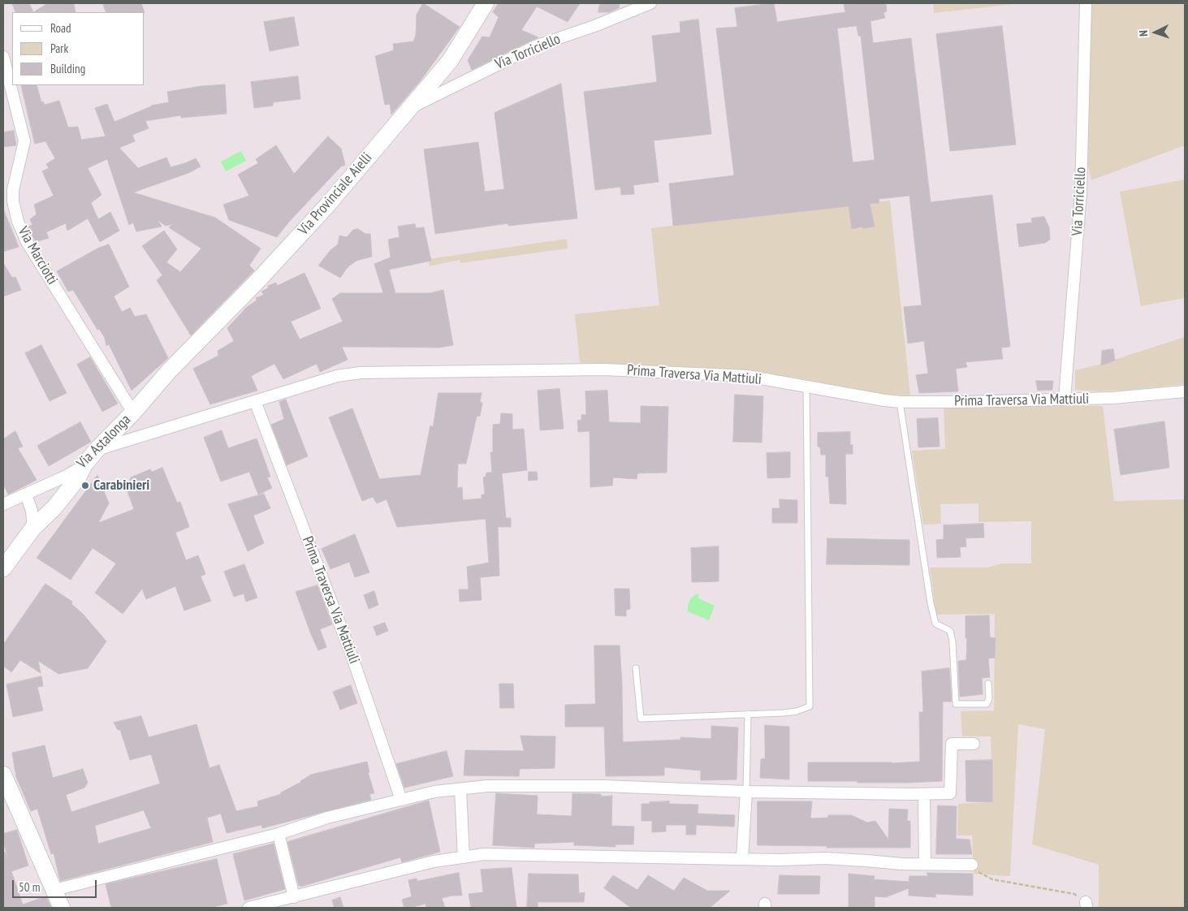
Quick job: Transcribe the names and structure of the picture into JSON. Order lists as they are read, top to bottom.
{
  "streets": {
    "street": [
      "Via Torriciello",
      "Via Provinciale Aielli",
      "Via Marciotti",
      "Prima Traversa Via Mattiuli",
      "Via Astalonga"
    ]
  },
  "crossings": [
    ["Via Torriciello", "Via Provinciale Aielli"],
    ["Via Torriciello", "Prima Traversa Via Mattiuli"],
    ["Via Provinciale Aielli", "Via Astalonga"],
    ["Via Marciotti", "Via Astalonga"],
    ["Prima Traversa Via Mattiuli", "Via Astalonga"]
  ],
  "places": ["Carabinieri"],
  "legend": ["Road", "Park", "Building"],
  "scale_bar": "50 m",
  "north": "left"
}
